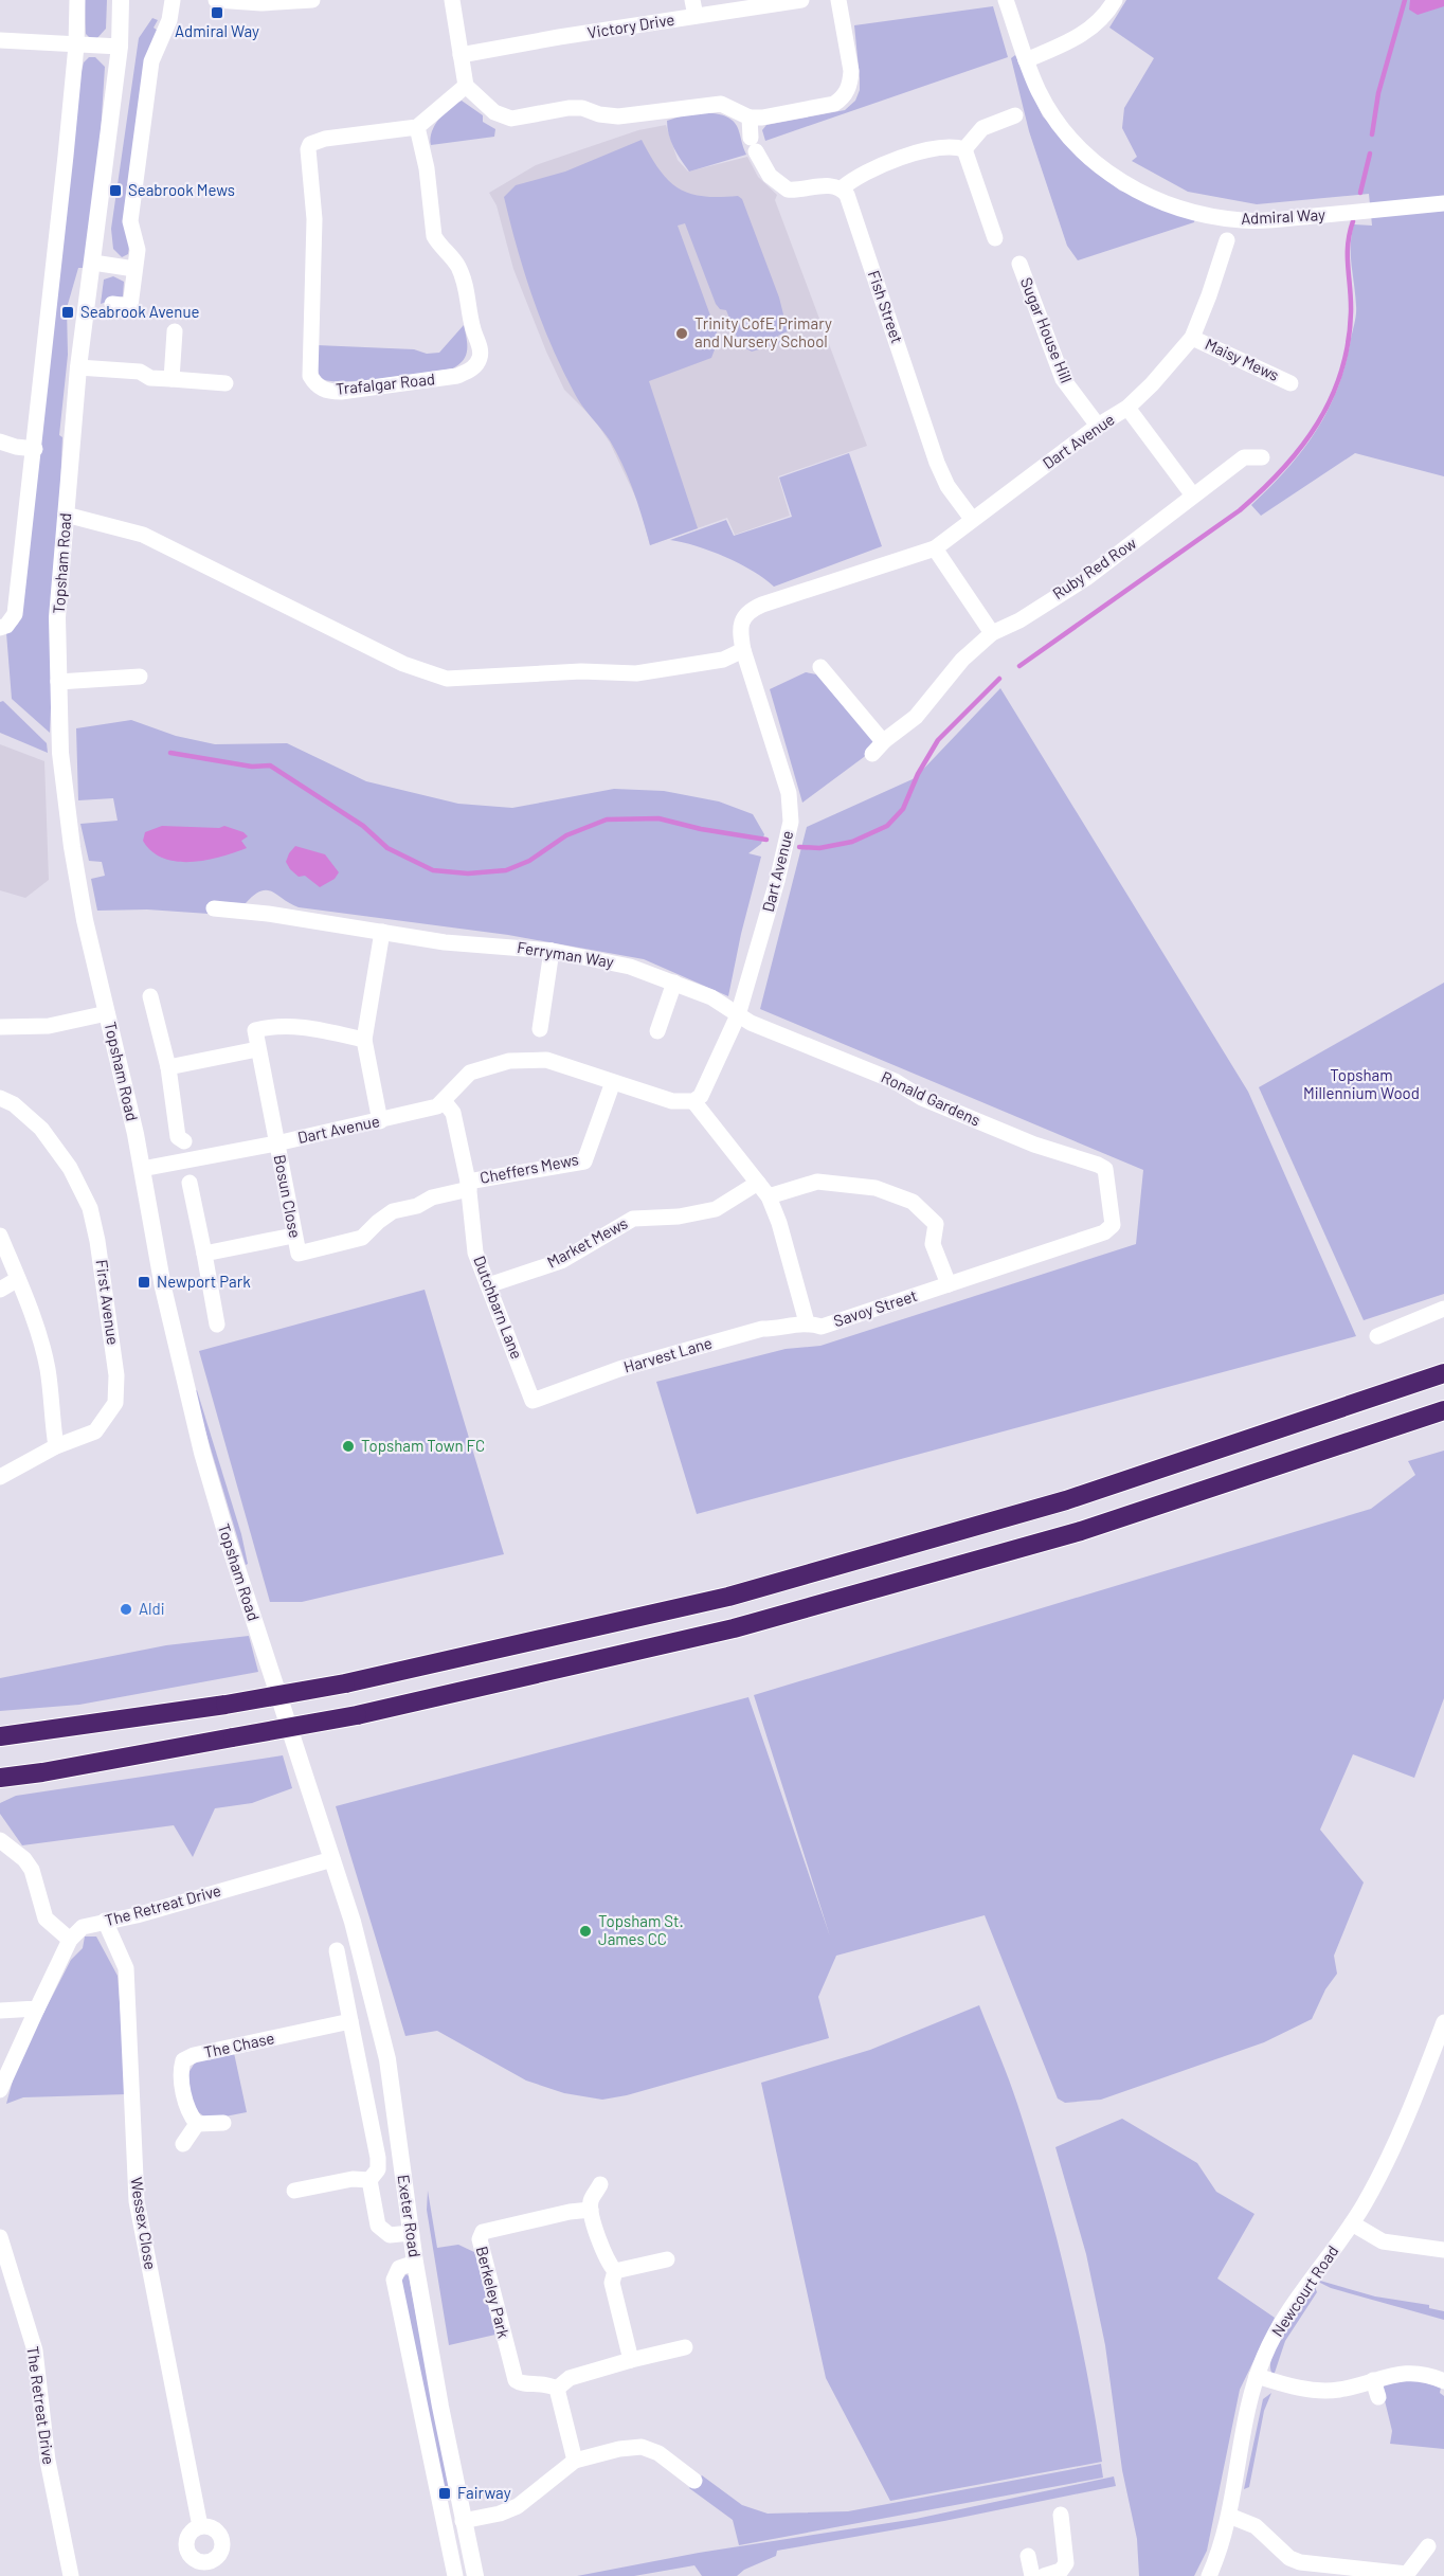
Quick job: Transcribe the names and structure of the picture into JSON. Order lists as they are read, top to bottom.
{
  "streets": {
    "street": [
      "Victory Drive",
      "Admiral Way",
      "Fish Street",
      "Sugar House Hill",
      "Maisy Mews",
      "Trafalgar Road",
      "Dart Avenue",
      "Topsham Road",
      "Ruby Red Row",
      "Ferryman Way",
      "Ronald Gardens",
      "Cheffers Mews",
      "Bosun Close",
      "Market Mews",
      "First Avenue",
      "Dutchbarn Lane",
      "Savoy Street",
      "Harvest Lane",
      "The Retreat Drive",
      "The Chase",
      "Exeter Road",
      "Wessex Close",
      "Newcourt Road",
      "Berkeley Park"
    ]
  },
  "crossings": [
    ["Fish Street", "Dart Avenue"],
    ["Sugar House Hill", "Dart Avenue"],
    ["Maisy Mews", "Dart Avenue"],
    ["Dart Avenue", "Topsham Road"],
    ["Dart Avenue", "Ferryman Way"],
    ["Dart Avenue", "Ronald Gardens"],
    ["Dart Avenue", "Bosun Close"],
    ["Dart Avenue", "Dutchbarn Lane"],
    ["Topsham Road", "The Retreat Drive"],
    ["Topsham Road", "Exeter Road"],
    ["Ferryman Way", "Ronald Gardens"],
    ["Ronald Gardens", "Savoy Street"],
    ["Cheffers Mews", "Bosun Close"],
    ["Cheffers Mews", "Dutchbarn Lane"],
    ["Bosun Close", "Dutchbarn Lane"],
    ["Market Mews", "Dutchbarn Lane"],
    ["Dutchbarn Lane", "Harvest Lane"],
    ["Savoy Street", "Harvest Lane"],
    ["The Retreat Drive", "Exeter Road"],
    ["The Retreat Drive", "Wessex Close"]
  ],
  "parks": ["Topsham Millennium Wood"],
  "places": {
    "transit": [
      "Admiral Way",
      "Seabrook Mews",
      "Seabrook Avenue",
      "Newport Park",
      "Fairway"
    ],
    "other": [
      "Trinity CofE Primary and Nursery School",
      "Topsham Town FC",
      "Aldi",
      "Topsham St. James CC"
    ]
  }
}
